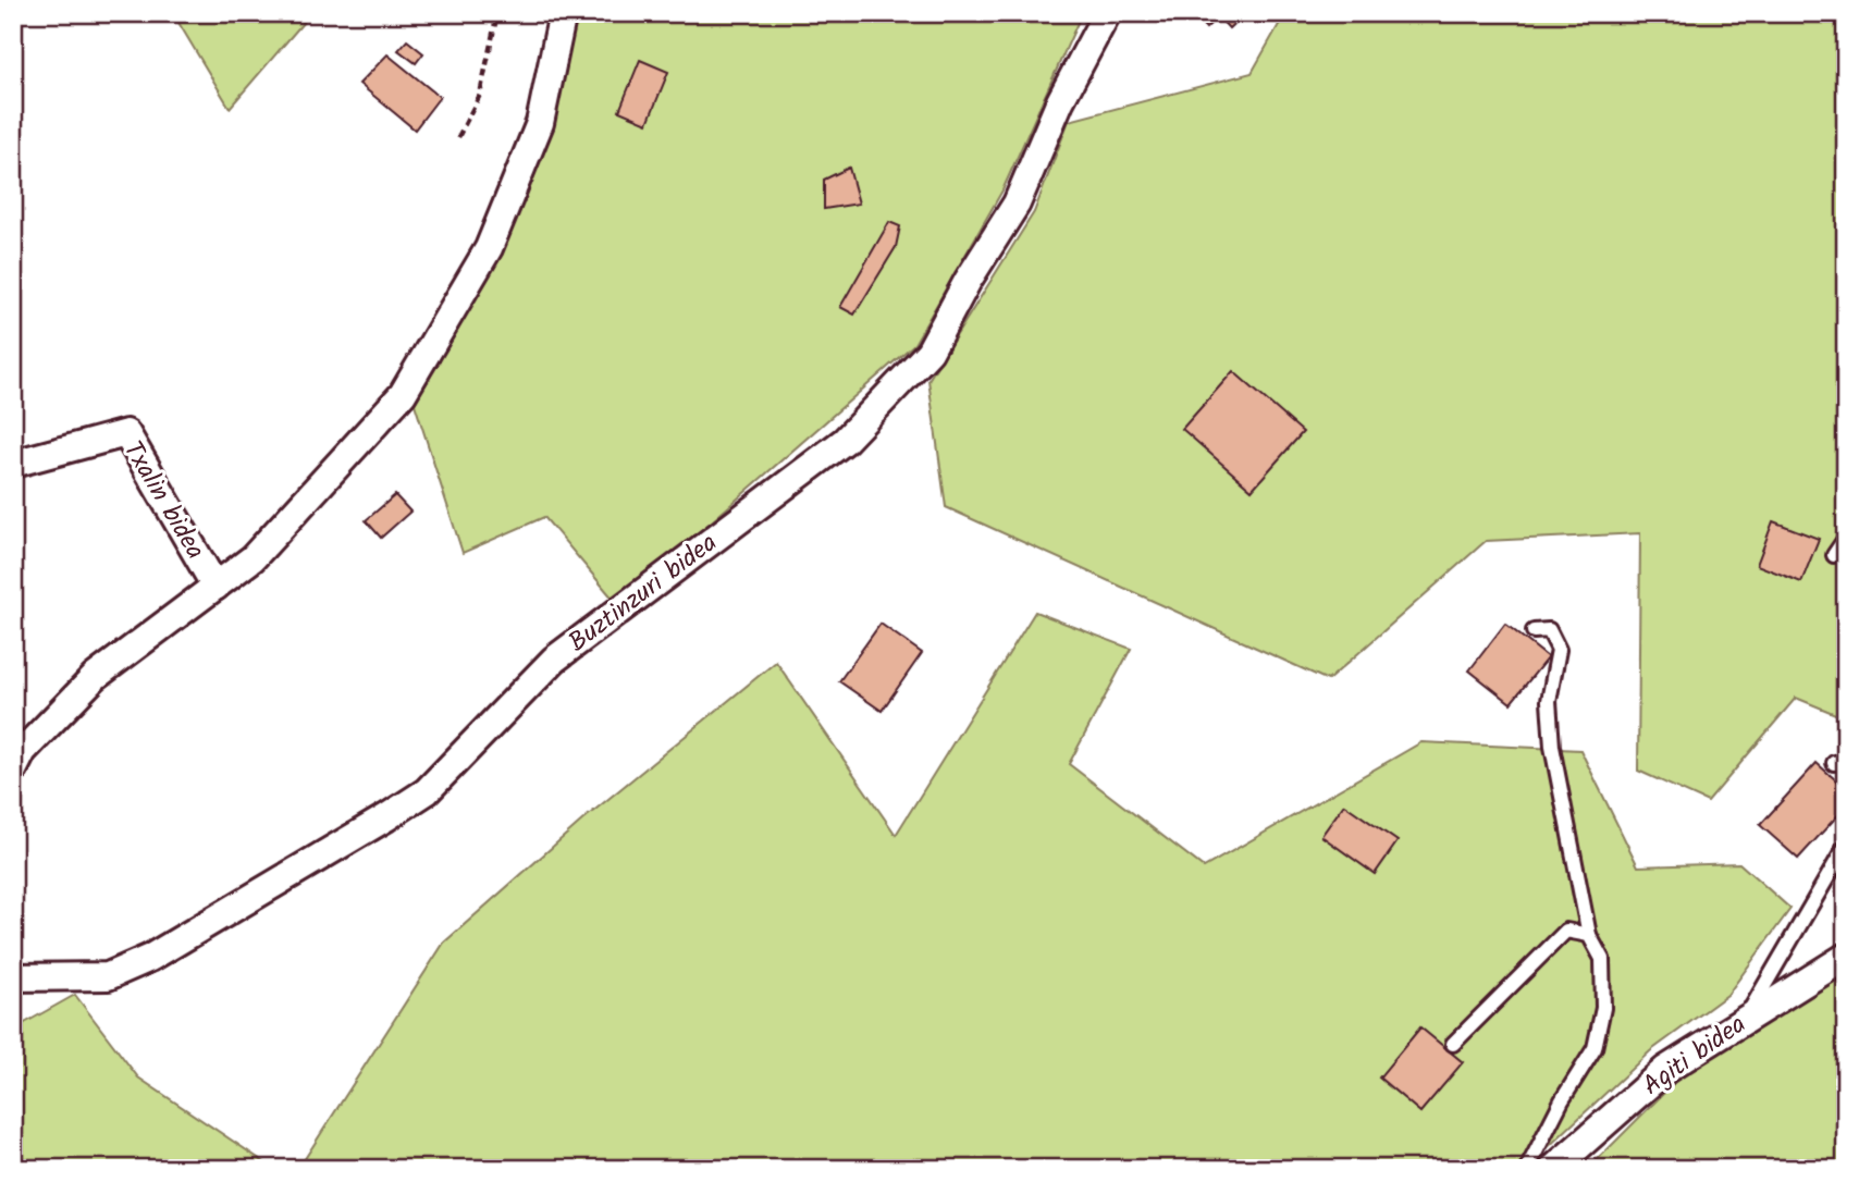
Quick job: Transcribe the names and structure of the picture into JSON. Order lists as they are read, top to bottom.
{
  "streets": {
    "street": ["Txalin bidea", "Buztinzuri bidea", "Agiti bidea"]
  }
}
